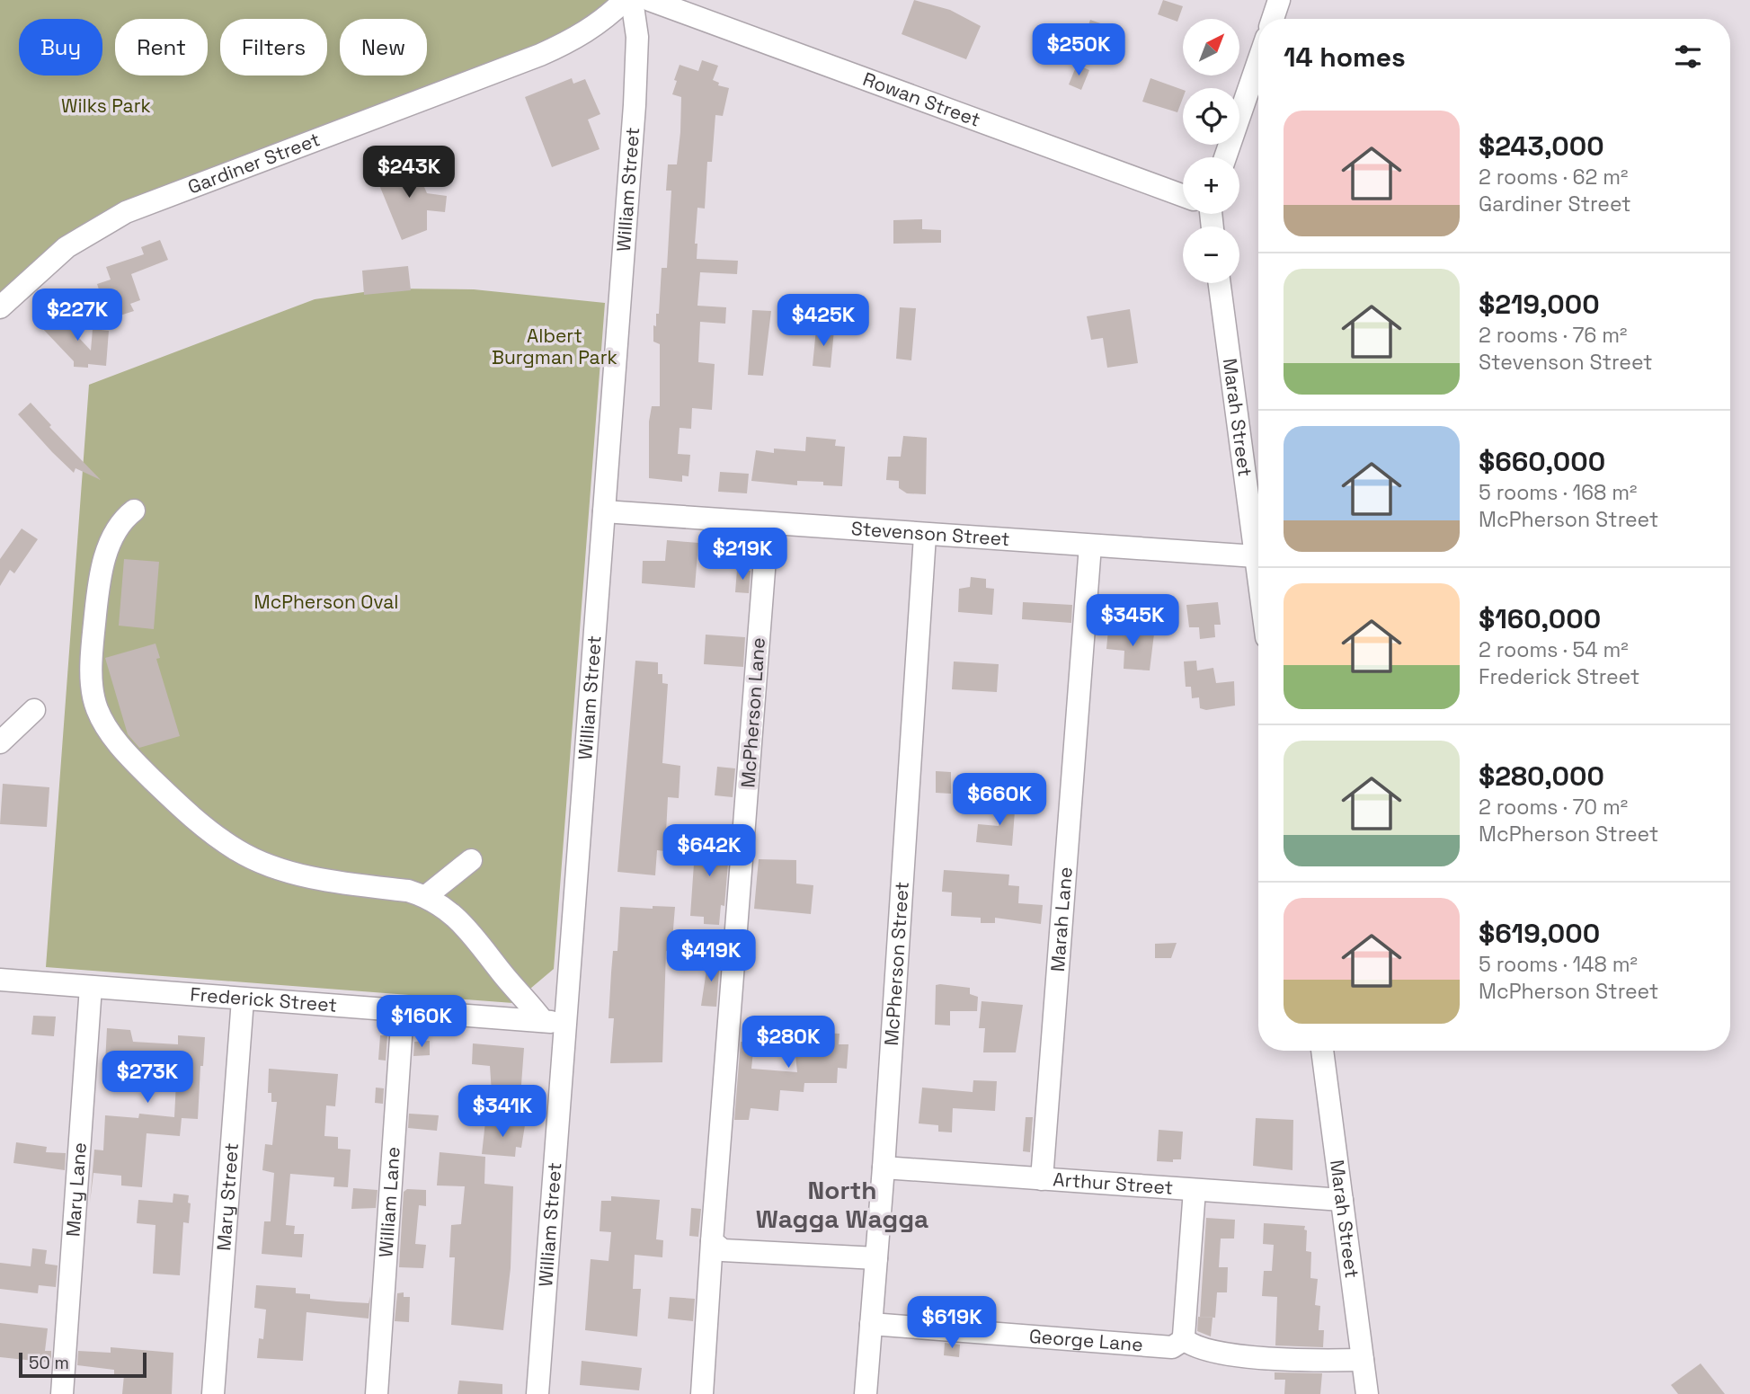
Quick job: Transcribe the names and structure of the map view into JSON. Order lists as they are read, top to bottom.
{
  "streets": {
    "street": [
      "Rowan Street",
      "Gardiner Street",
      "William Street",
      "Marah Street",
      "Stevenson Street",
      "McPherson Lane",
      "Marah Lane",
      "McPherson Street",
      "Frederick Street",
      "Arthur Street",
      "Mary Lane",
      "Mary Street",
      "William Lane",
      "George Lane"
    ]
  },
  "crossings": [
    ["William Street", "Stevenson Street"],
    ["William Street", "Frederick Street"],
    ["Marah Street", "Stevenson Street"],
    ["Marah Street", "Arthur Street"],
    ["Stevenson Street", "McPherson Lane"],
    ["Stevenson Street", "Marah Lane"],
    ["Stevenson Street", "McPherson Street"],
    ["Marah Lane", "Arthur Street"],
    ["McPherson Street", "Arthur Street"],
    ["McPherson Street", "George Lane"],
    ["Frederick Street", "Mary Lane"],
    ["Frederick Street", "Mary Street"],
    ["Frederick Street", "William Lane"]
  ],
  "districts": ["North Wagga Wagga"],
  "parks": ["Wilks Park", "Albert Burgman Park", "McPherson Oval"],
  "scale_bar": "50 m",
  "north": "top right",
  "page": {
    "map_buttons": ["+", "−"],
    "chip": [
      "Buy",
      "Rent",
      "Filters",
      "New"
    ],
    "heading": "14 homes",
    "price": [
      "$250K",
      "$243K",
      "$227K",
      "$425K",
      "$219K",
      "$345K",
      "$660K",
      "$642K",
      "$419K",
      "$160K",
      "$280K",
      "$273K",
      "$341K",
      "$619K"
    ],
    "list": [
      {
        "name": "$243,000",
        "note": "2 rooms · 62 m² · Gardiner Street"
      },
      {
        "name": "$219,000",
        "note": "2 rooms · 76 m² · Stevenson Street"
      },
      {
        "name": "$660,000",
        "note": "5 rooms · 168 m² · McPherson Street"
      },
      {
        "name": "$160,000",
        "note": "2 rooms · 54 m² · Frederick Street"
      },
      {
        "name": "$280,000",
        "note": "2 rooms · 70 m² · McPherson Street"
      },
      {
        "name": "$619,000",
        "note": "5 rooms · 148 m² · McPherson Street"
      }
    ],
    "scale": "50 m"
  }
}
